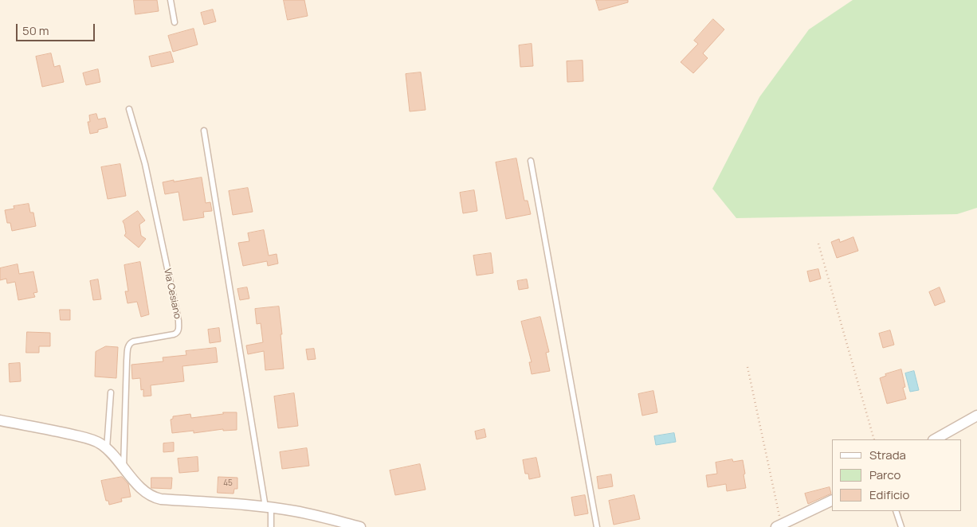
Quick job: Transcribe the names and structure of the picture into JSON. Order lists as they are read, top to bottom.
{
  "streets": {
    "lane": ["Via Cesiano"]
  },
  "house_numbers": ["45"],
  "legend": ["Strada", "Parco", "Edificio"],
  "scale_bar": "50 m"
}
